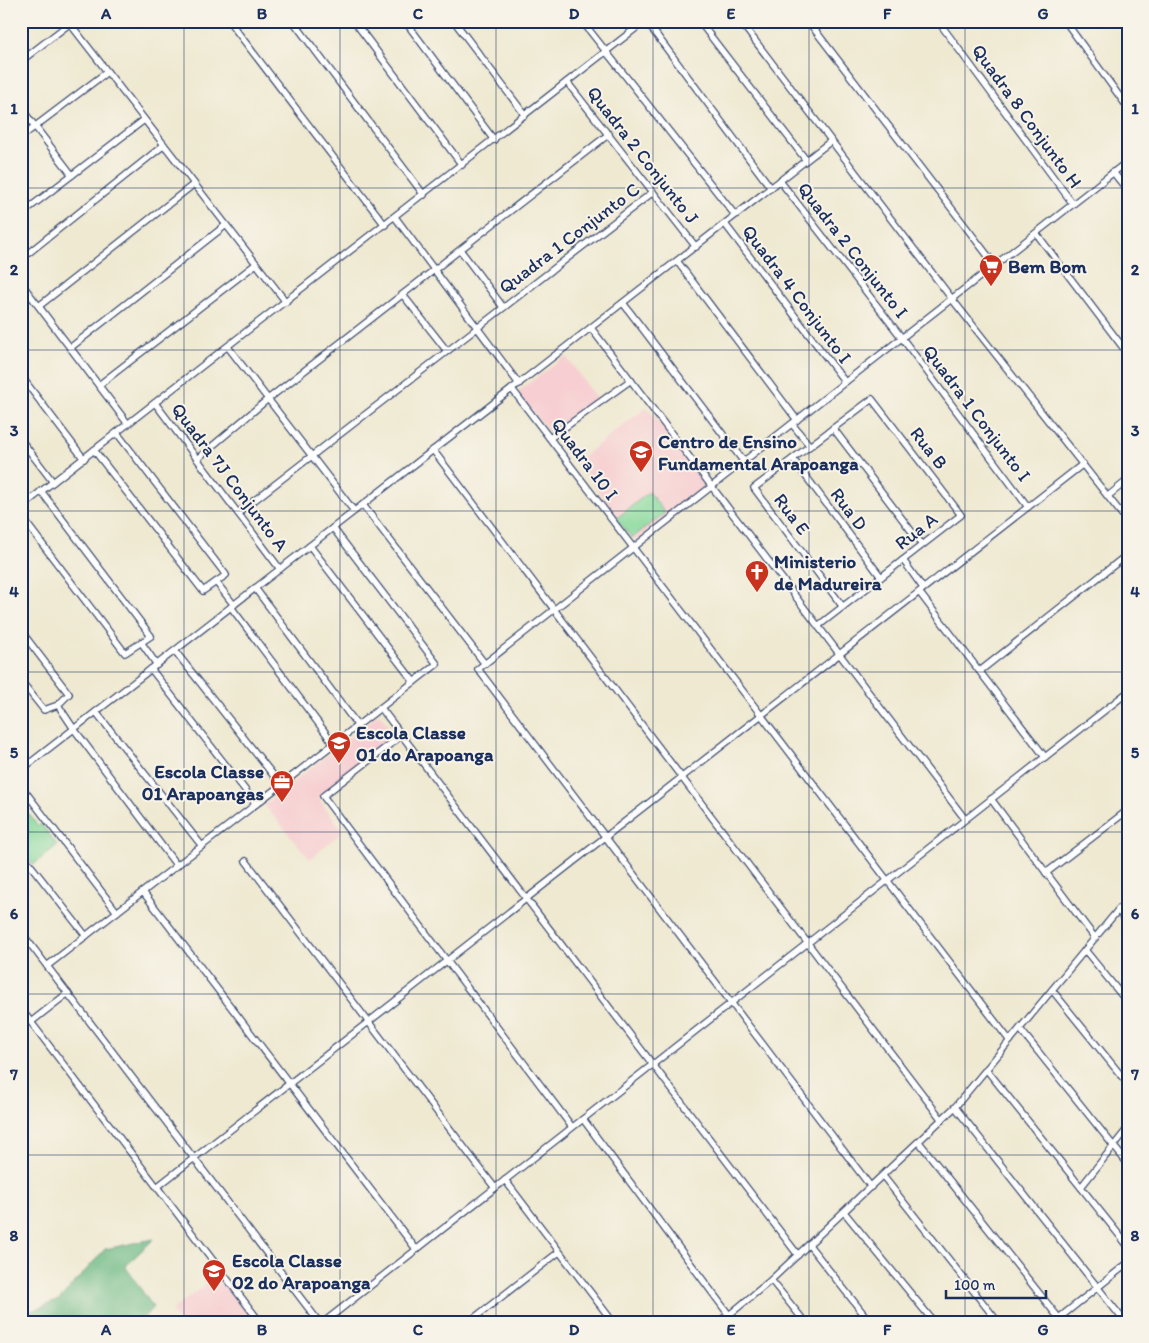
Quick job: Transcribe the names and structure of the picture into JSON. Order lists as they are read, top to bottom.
{
  "streets": {
    "street": [
      "Quadra 8 Conjunto H",
      "Quadra 2 Conjunto J",
      "Quadra 1 Conjunto C",
      "Quadra 2 Conjunto I",
      "Quadra 4 Conjunto I",
      "Quadra 1 Conjunto I",
      "Rua B",
      "Quadra 10 I",
      "Quadra 7J Conjunto A",
      "Rua D",
      "Rua E",
      "Rua A"
    ]
  },
  "crossings": [
    ["Quadra 2 Conjunto J", "Quadra 1 Conjunto C"],
    ["Quadra 1 Conjunto C", "Quadra 7J Conjunto A"],
    ["Quadra 2 Conjunto I", "Quadra 1 Conjunto I"],
    ["Rua B", "Rua A"],
    ["Rua D", "Rua E"],
    ["Rua D", "Rua A"],
    ["Rua E", "Rua A"]
  ],
  "places": {
    "supermarket": ["Bem Bom"],
    "school or university": ["Centro de Ensino Fundamental Arapoanga", "Escola Classe 01 do Arapoanga", "Escola Classe 02 do Arapoanga"],
    "church": ["Ministerio de Madureira"],
    "office": ["Escola Classe 01 Arapoangas"]
  },
  "scale_bar": "100 m",
  "grid": {
    "columns": [
      "A",
      "B",
      "C",
      "D",
      "E",
      "F",
      "G"
    ],
    "rows": [
      "1",
      "2",
      "3",
      "4",
      "5",
      "6",
      "7",
      "8"
    ]
  }
}
